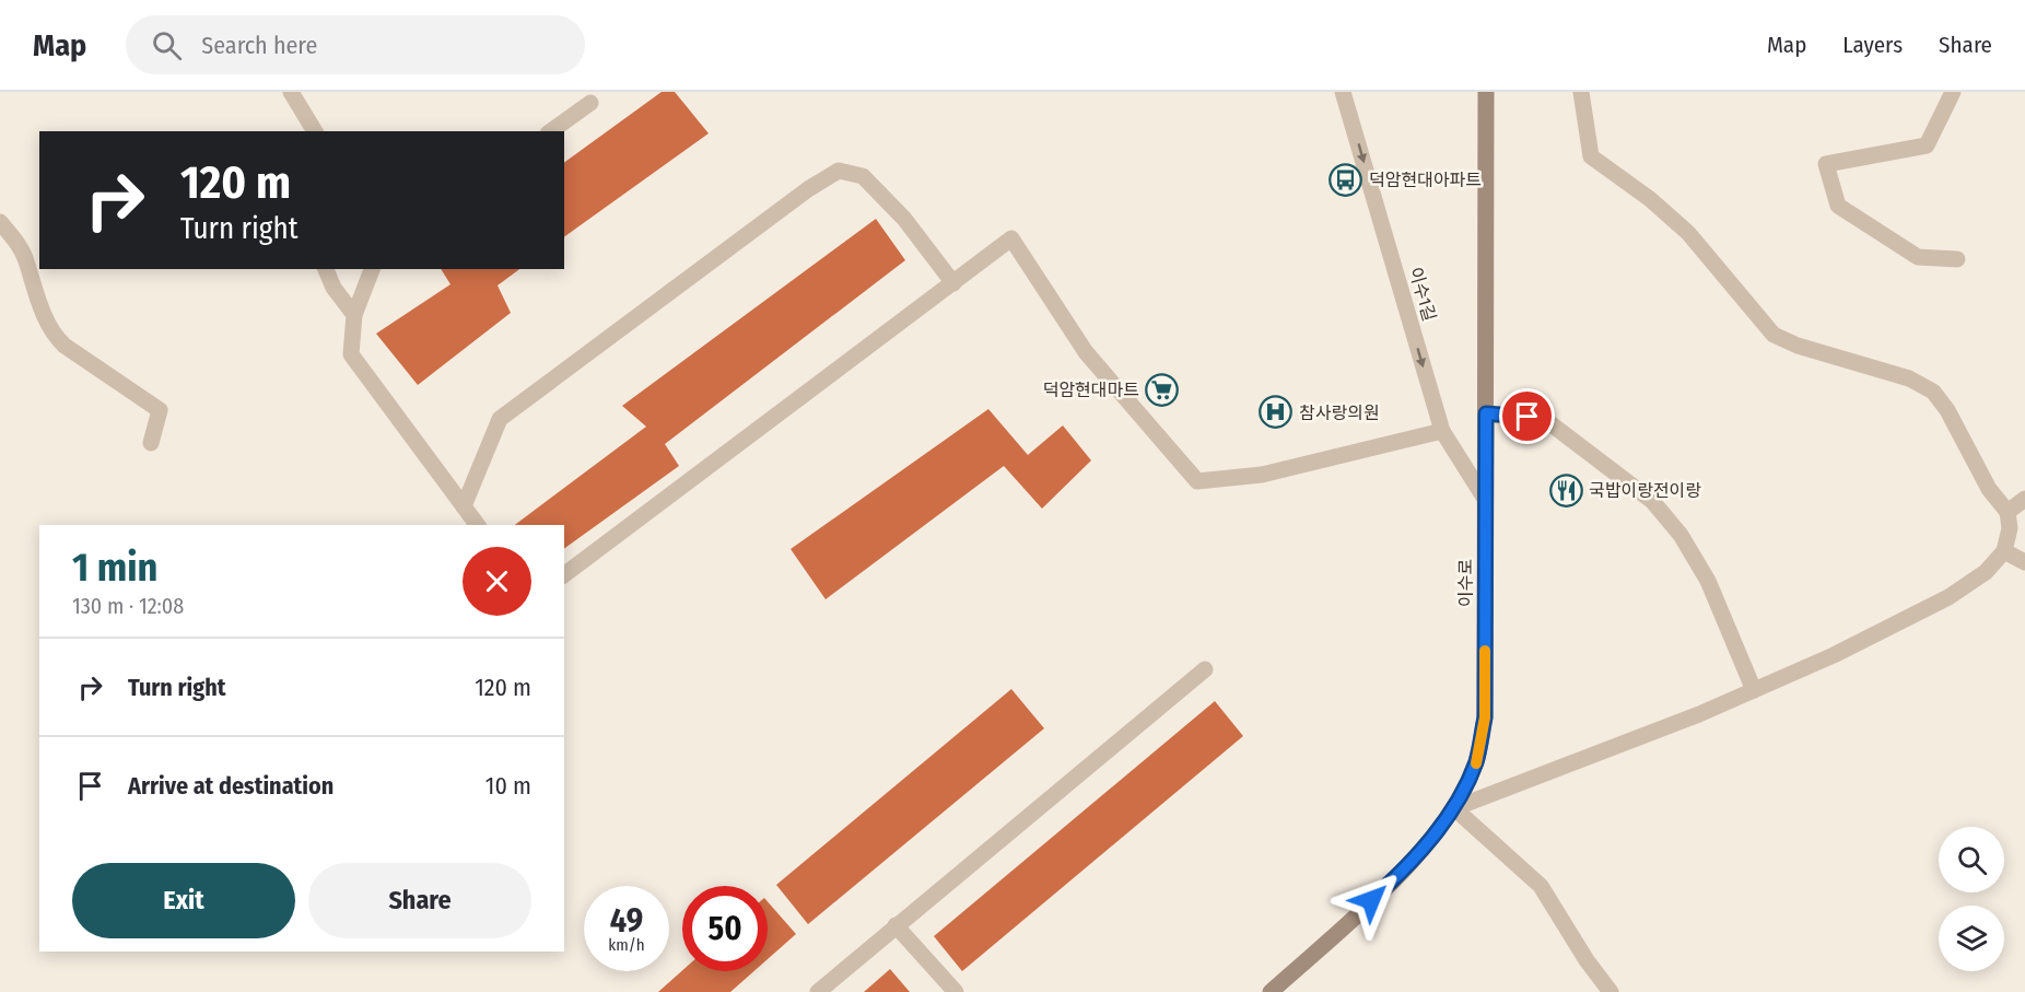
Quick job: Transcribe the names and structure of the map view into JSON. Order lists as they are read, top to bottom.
{
  "streets": {
    "main road": ["이수로"],
    "street": ["이수1길"]
  },
  "crossings": [
    ["이수1길", "이수로"]
  ],
  "one_way": ["이수1길"],
  "places": {
    "bus stop": ["덕암현대아파트"],
    "supermarket": ["덕암현대마트"],
    "hospital": ["참사랑의원"],
    "restaurant": ["국밥이랑전이랑"]
  },
  "page": {
    "header": "Map",
    "search": "Search here",
    "nav": ["Map", "Layers", "Share"],
    "turn": ["120 m", "Turn right"],
    "heading": ["1 min", "130 m · 12:08"],
    "list": [
      {
        "name": "Turn right",
        "value": "120 m"
      },
      {
        "name": "Arrive at destination",
        "value": "10 m"
      }
    ],
    "buttons": ["Exit", "Share"],
    "speed": "49 km/h",
    "limit": "50"
  }
}
